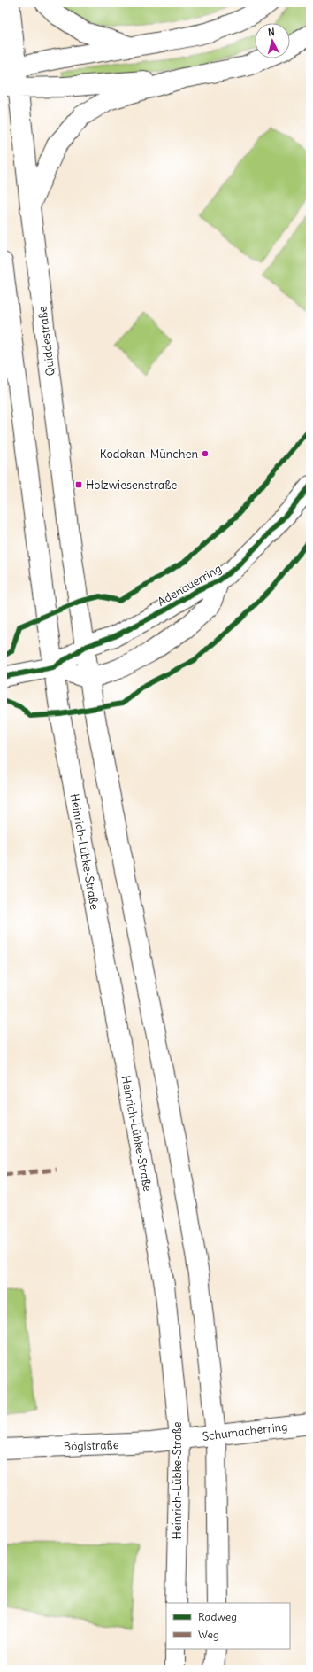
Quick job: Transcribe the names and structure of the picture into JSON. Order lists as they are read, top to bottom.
{
  "streets": {
    "main road": [
      "Quiddestraße",
      "Adenauerring",
      "Heinrich-Lübke-Straße",
      "Schumacherring",
      "Böglstraße"
    ]
  },
  "crossings": [
    ["Quiddestraße", "Adenauerring"],
    ["Adenauerring", "Heinrich-Lübke-Straße"],
    ["Heinrich-Lübke-Straße", "Schumacherring"],
    ["Heinrich-Lübke-Straße", "Böglstraße"],
    ["Schumacherring", "Böglstraße"]
  ],
  "places": {
    "other": ["Kodokan-München"],
    "transit": ["Holzwiesenstraße"]
  },
  "legend": ["Radweg", "Weg"],
  "north": "top"
}
